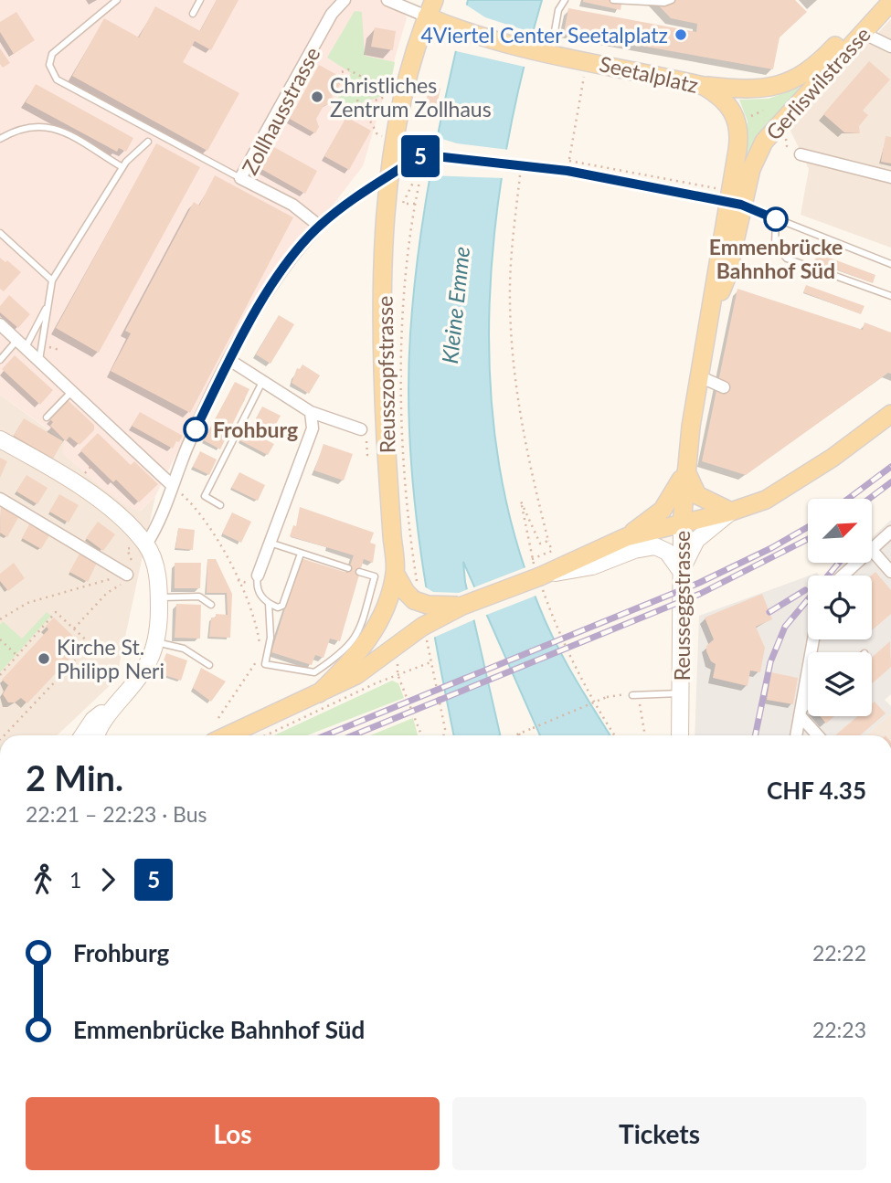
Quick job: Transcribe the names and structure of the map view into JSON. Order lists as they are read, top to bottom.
{
  "streets": {
    "main road": [
      "Seetalplatz",
      "Gerliswilstrasse",
      "Reusszopfstrasse",
      "Reusseggstrasse"
    ],
    "street": ["Zollhausstrasse"]
  },
  "crossings": [
    ["Seetalplatz", "Gerliswilstrasse"],
    ["Seetalplatz", "Reusszopfstrasse"]
  ],
  "water": ["Kleine Emme"],
  "places": [
    "4Viertel Center Seetalplatz",
    "Christliches Zentrum Zollhaus",
    "Emmenbrücke Bahnhof Süd",
    "Frohburg",
    "Kirche St. Philipp Neri"
  ],
  "lines": ["bus line 5"],
  "north": "top right",
  "page": {
    "on_map": "5",
    "heading": ["2 Min.", "22:21 – 22:23 · Bus", "CHF 4.35"],
    "legs": ["1", "5"],
    "list": [
      {
        "name": "Frohburg",
        "value": "22:22"
      },
      {
        "name": "Emmenbrücke Bahnhof Süd",
        "value": "22:23"
      }
    ],
    "buttons": ["Los", "Tickets"]
  }
}
